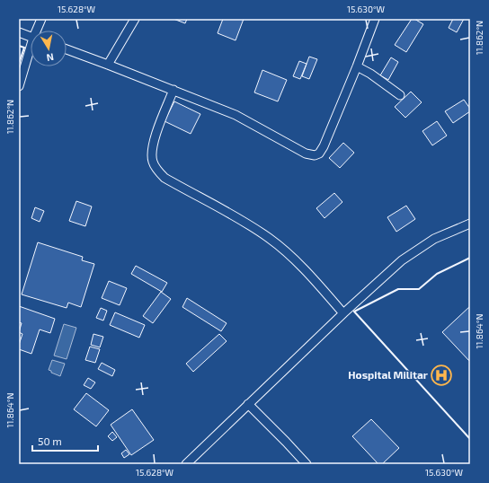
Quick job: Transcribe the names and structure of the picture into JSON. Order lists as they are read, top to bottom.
{
  "places": {
    "hospital": ["Hospital Militar"]
  },
  "scale_bar": "50 m",
  "north": "bottom",
  "coordinates": [
    "15.628°W",
    "15.630°W",
    "11.862°N",
    "11.864°N"
  ]
}
